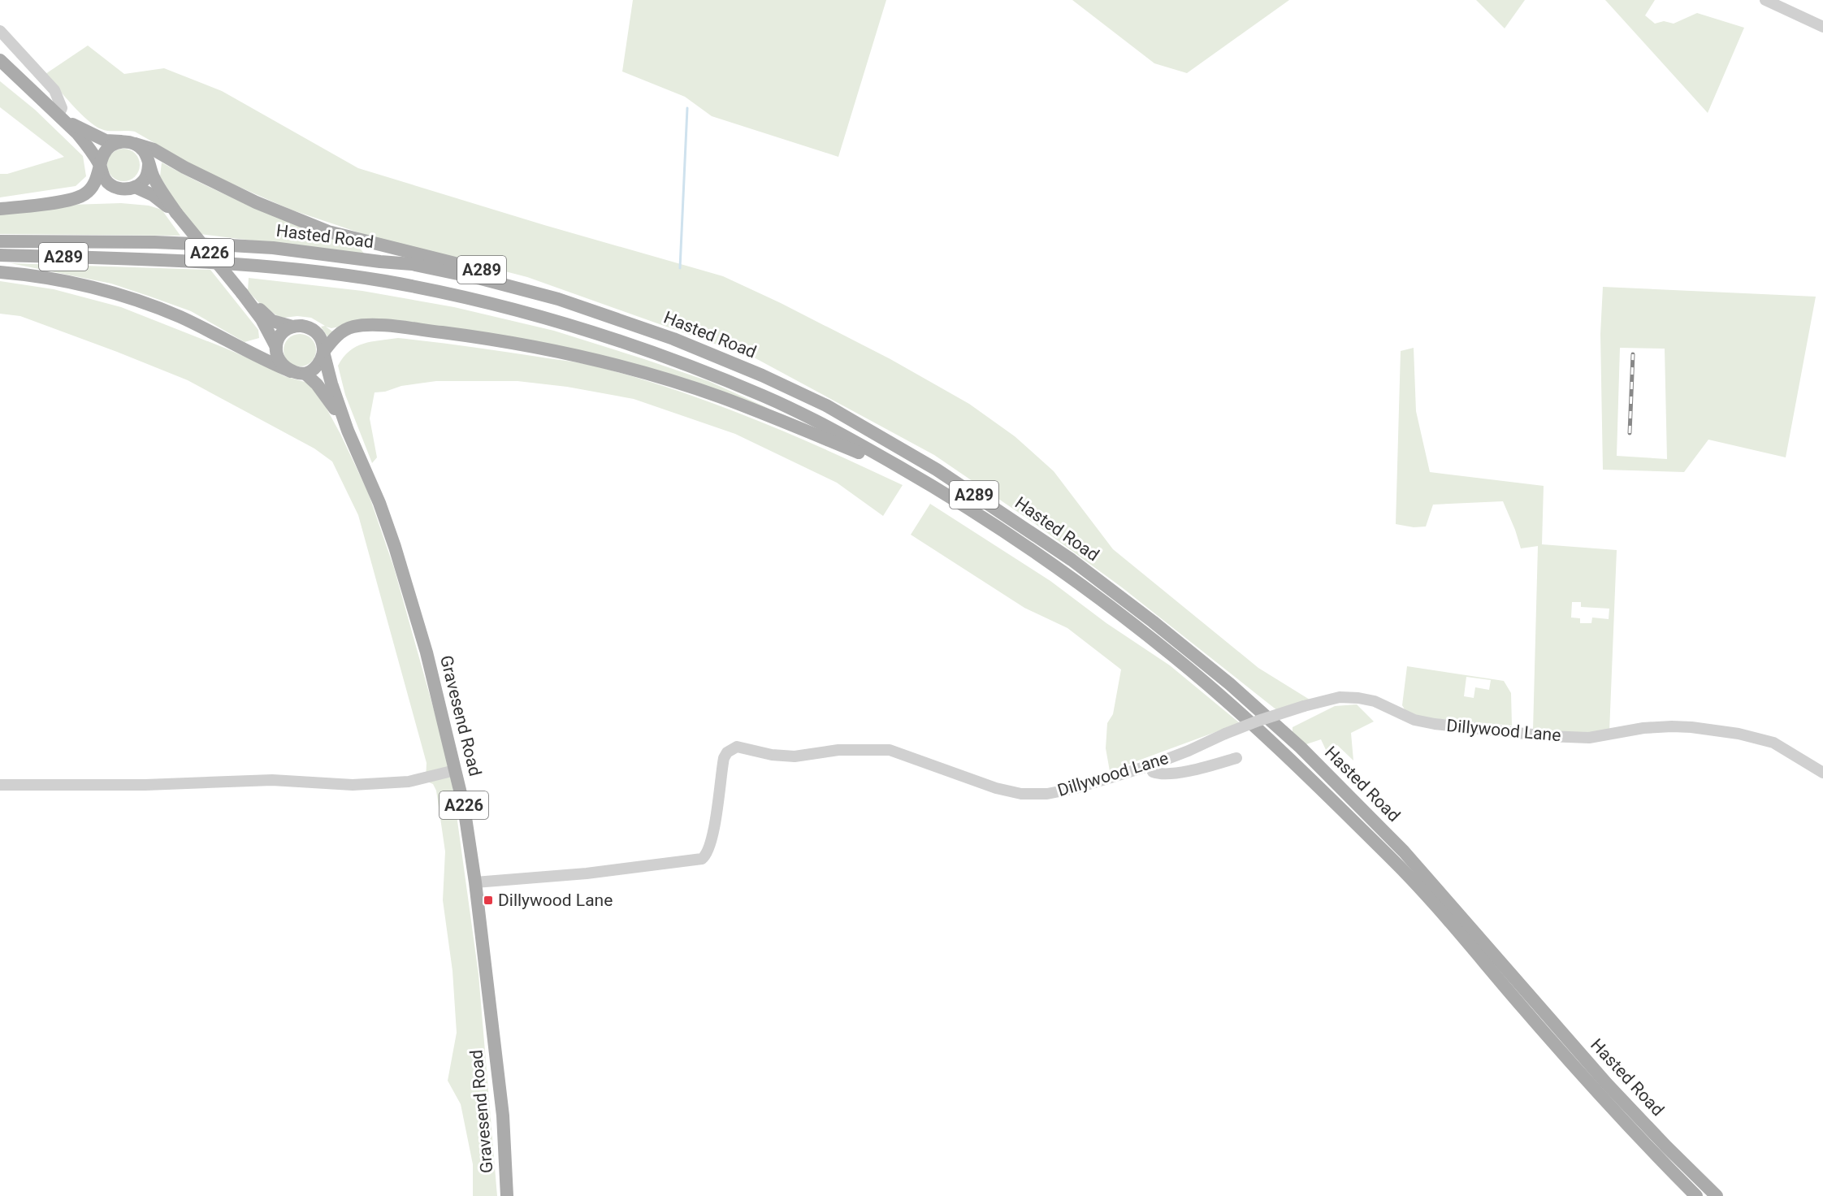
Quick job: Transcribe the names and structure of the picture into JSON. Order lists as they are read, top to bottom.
{
  "streets": {
    "main road": [
      "Hasted Road",
      "A226",
      "A289",
      "Gravesend Road"
    ],
    "street": ["Dillywood Lane"]
  },
  "crossings": [
    ["Hasted Road", "A289"],
    ["A226", "A289"],
    ["A226", "Gravesend Road"],
    ["A289", "Gravesend Road"],
    ["Gravesend Road", "Dillywood Lane"]
  ],
  "places": {
    "transit": ["Dillywood Lane"]
  }
}
